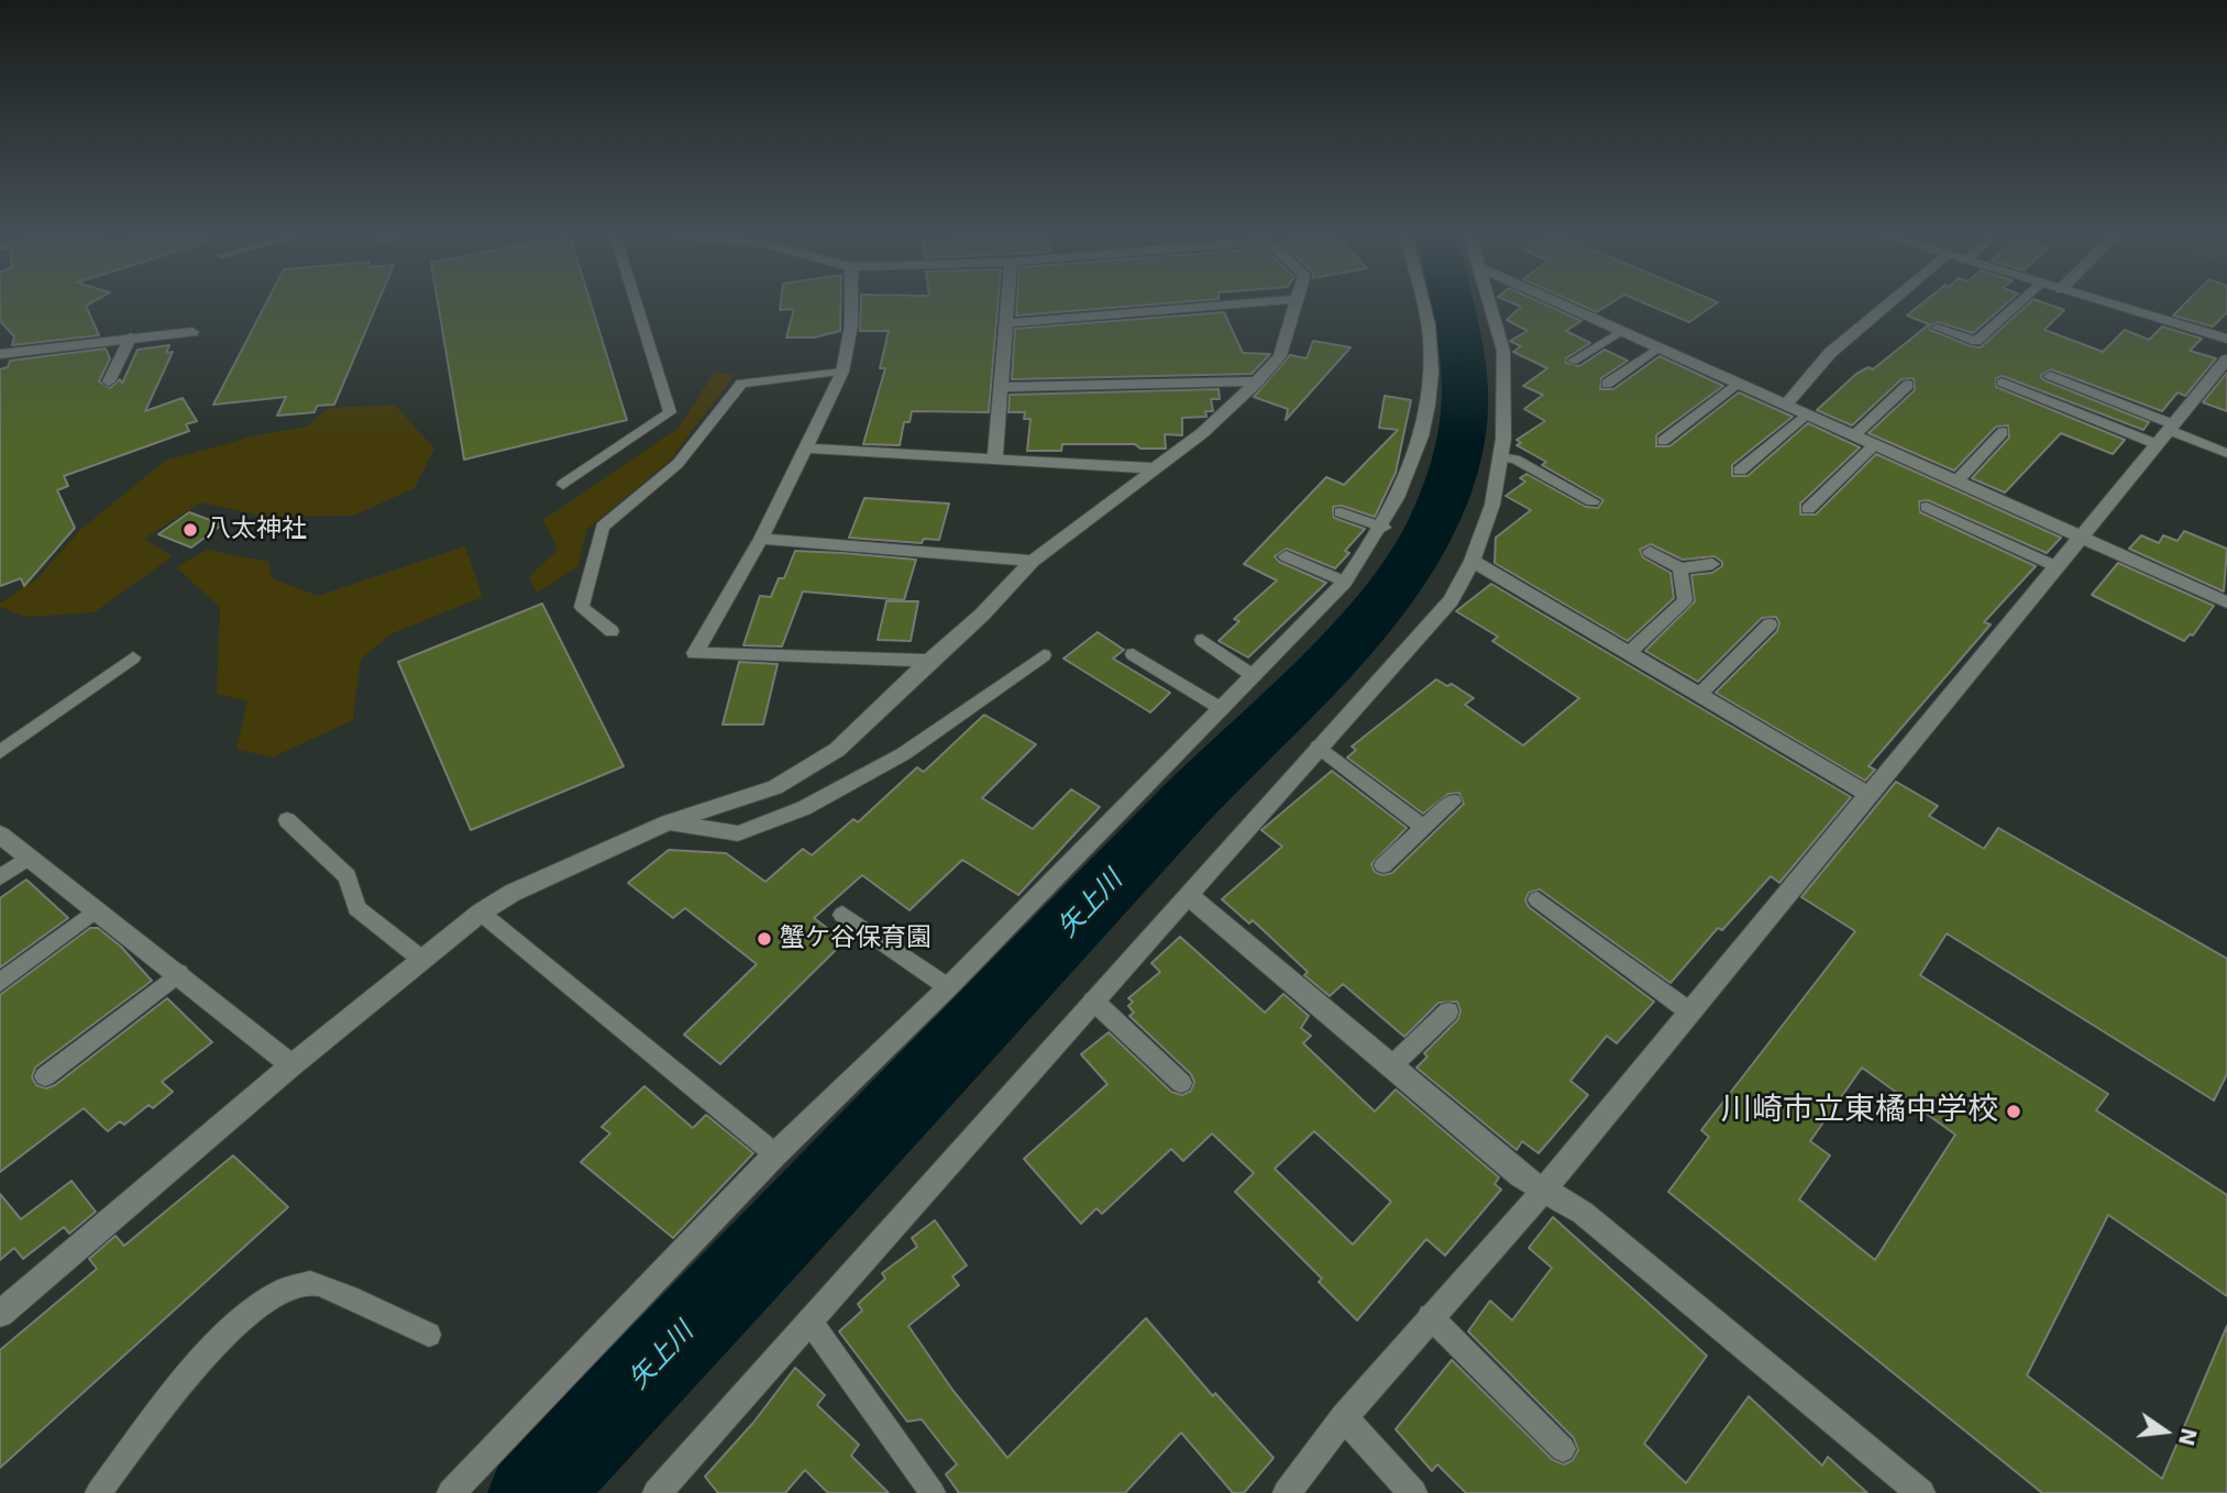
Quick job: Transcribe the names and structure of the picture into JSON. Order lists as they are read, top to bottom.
{
  "water": ["矢上川"],
  "places": ["八太神社", "蟹ケ谷保育園", "川崎市立東橘中学校"],
  "north": "right"
}
